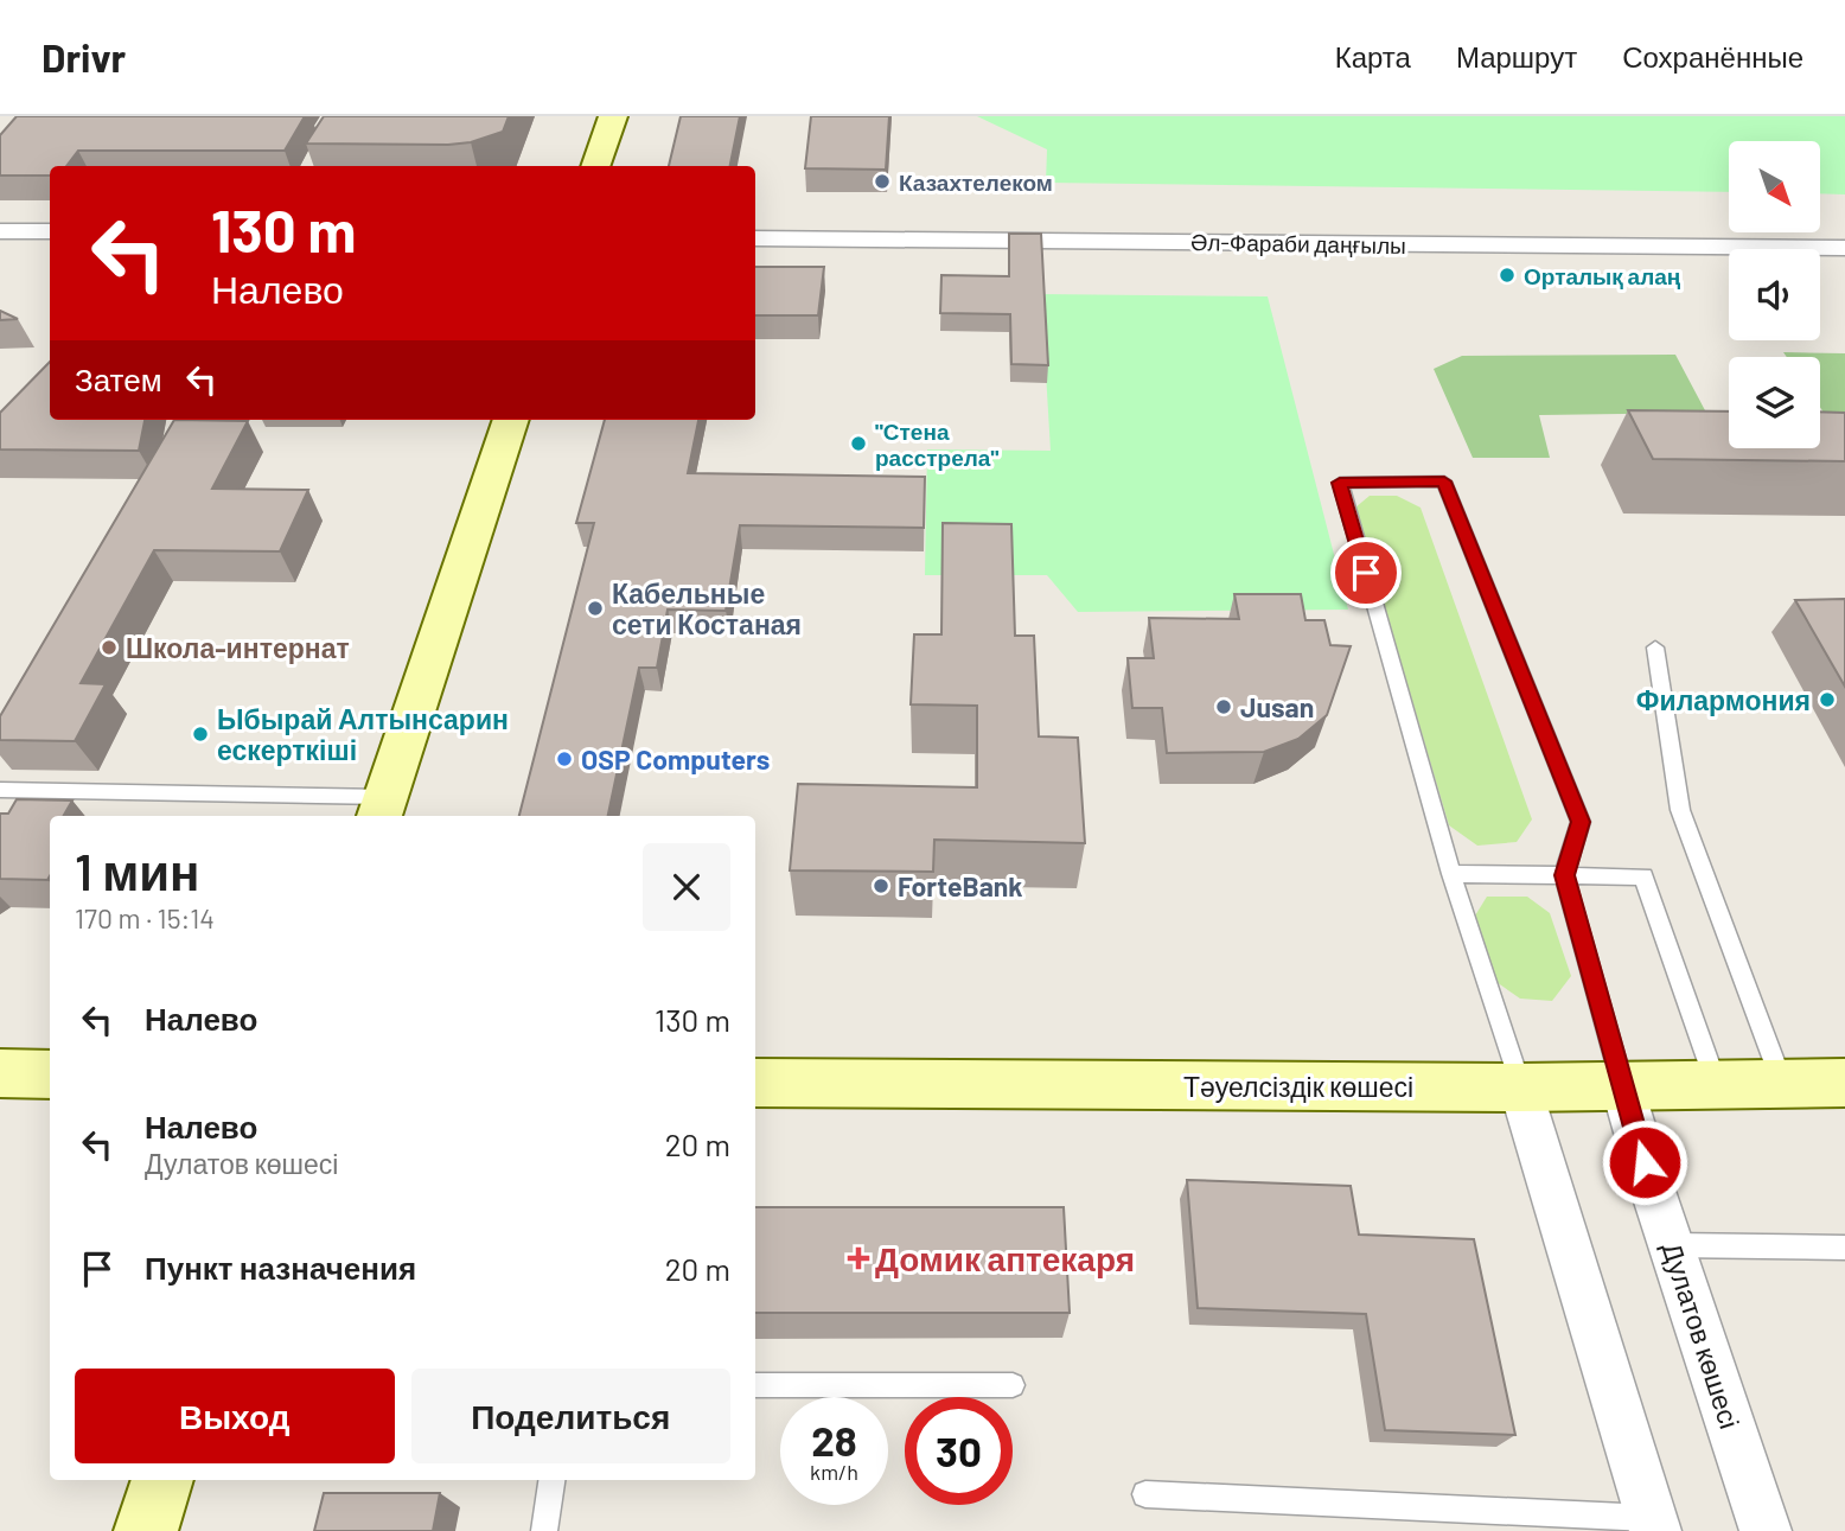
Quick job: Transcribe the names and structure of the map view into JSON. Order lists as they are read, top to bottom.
{
  "streets": {
    "main road": ["Тәуелсіздік көшесі"],
    "street": ["Әл-Фараби даңғылы", "Дулатов көшесі"]
  },
  "crossings": [
    ["Тәуелсіздік көшесі", "Дулатов көшесі"]
  ],
  "places": {
    "other": [
      "Казахтелеком",
      "Орталық алаң",
      "\"Стена расстрела\"",
      "Кабельные сети Костаная",
      "Школа-интернат",
      "Филармония",
      "Jusan",
      "Ыбырай Алтынсарин ескерткіші",
      "OSP Computers",
      "ForteBank"
    ],
    "health": ["Домик аптекаря"]
  },
  "north": "bottom right",
  "page": {
    "header": "Drivr",
    "nav": ["Карта", "Маршрут", "Сохранённые"],
    "turn": ["130 m", "Налево"],
    "then": "Затем",
    "heading": ["1 мин", "170 m · 15:14"],
    "list": [
      {
        "name": "Налево",
        "value": "130 m"
      },
      {
        "name": "Налево",
        "note": "Дулатов көшесі",
        "value": "20 m"
      },
      {
        "name": "Пункт назначения",
        "value": "20 m"
      }
    ],
    "buttons": ["Выход", "Поделиться"],
    "speed": "28 km/h",
    "limit": "30"
  }
}
